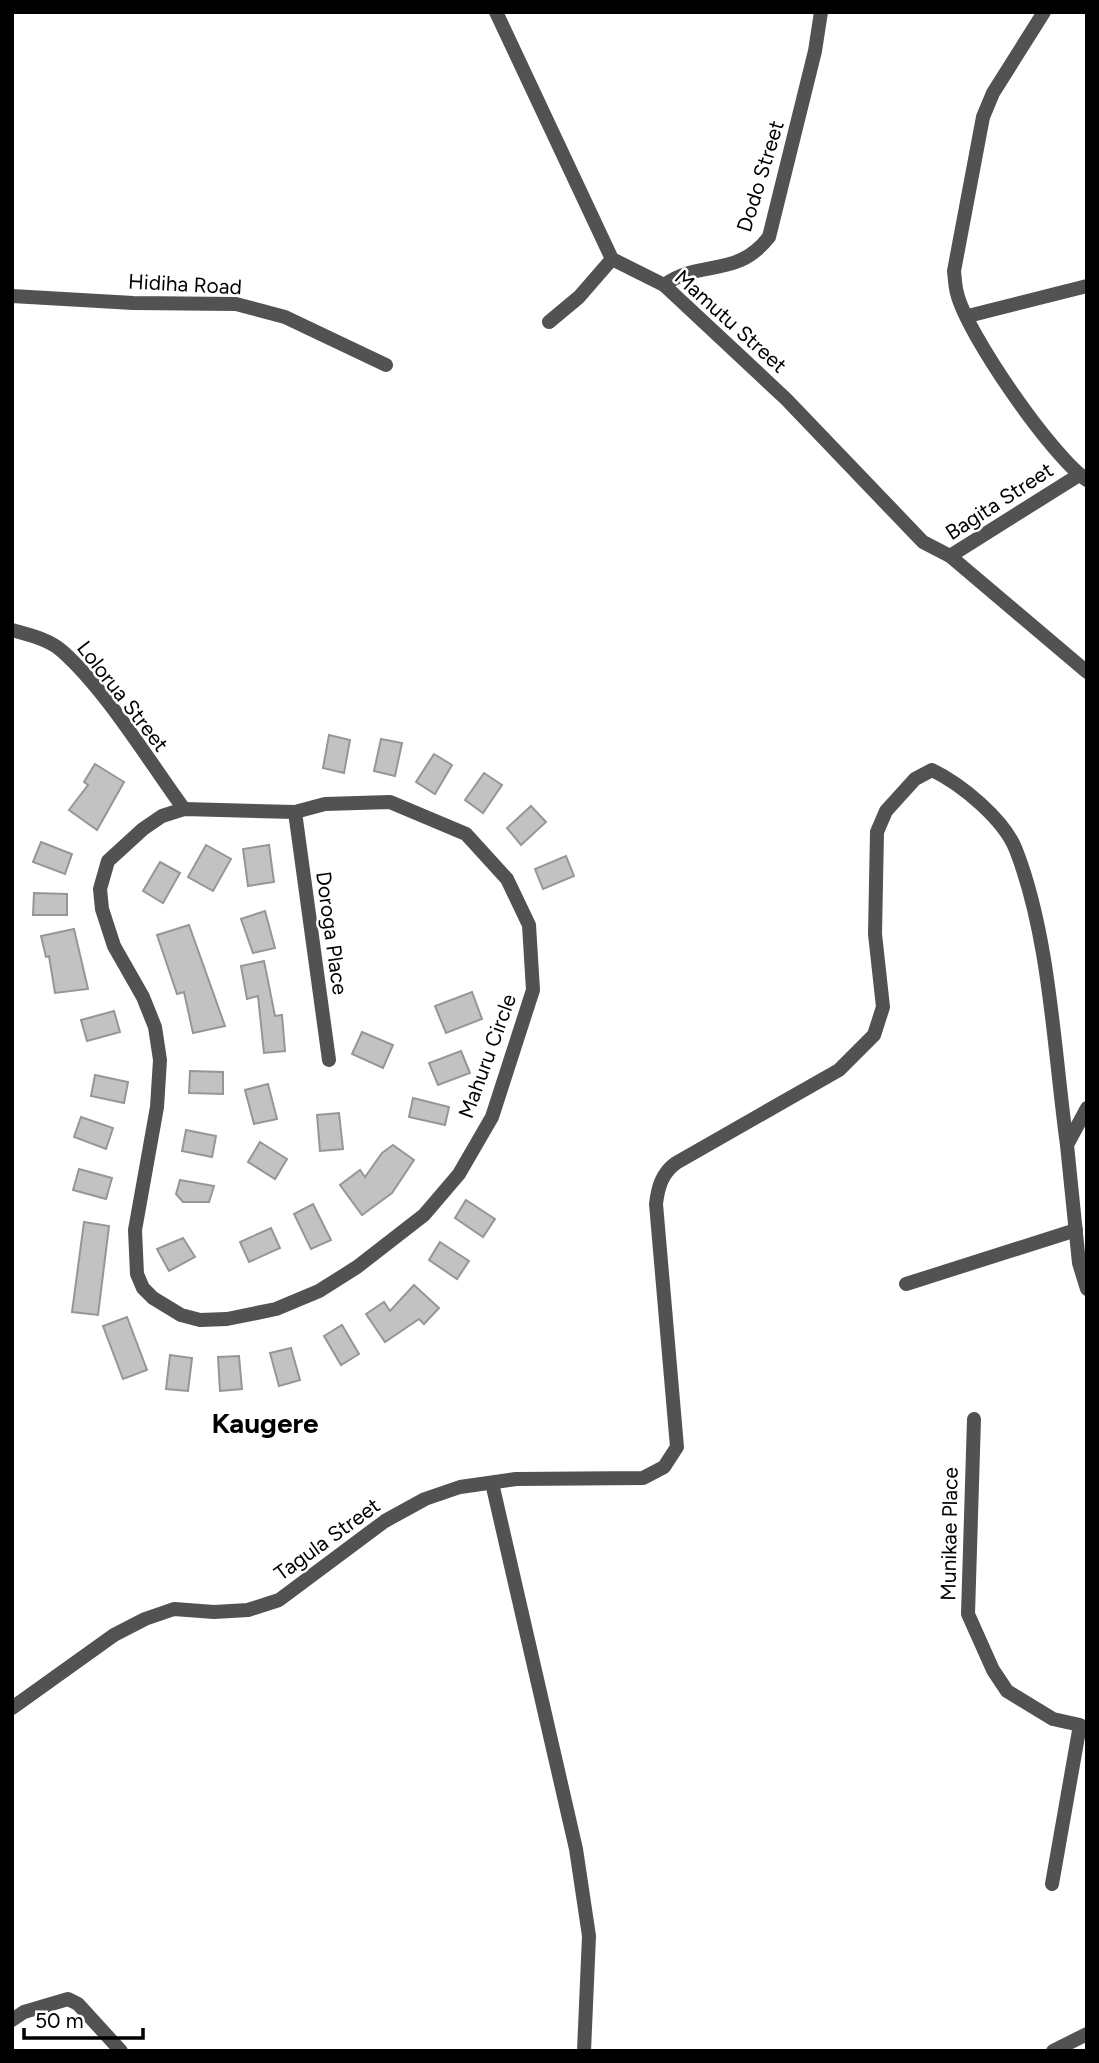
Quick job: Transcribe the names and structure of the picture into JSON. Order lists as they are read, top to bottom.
{
  "streets": {
    "street": [
      "Dodo Street",
      "Hidiha Road",
      "Mamutu Street",
      "Bagita Street",
      "Lolorua Street",
      "Doroga Place",
      "Mahuru Circle",
      "Munikae Place",
      "Tagula Street"
    ]
  },
  "crossings": [
    ["Dodo Street", "Mamutu Street"],
    ["Mamutu Street", "Bagita Street"],
    ["Lolorua Street", "Mahuru Circle"],
    ["Doroga Place", "Mahuru Circle"]
  ],
  "districts": ["Kaugere"],
  "scale_bar": "50 m"
}
